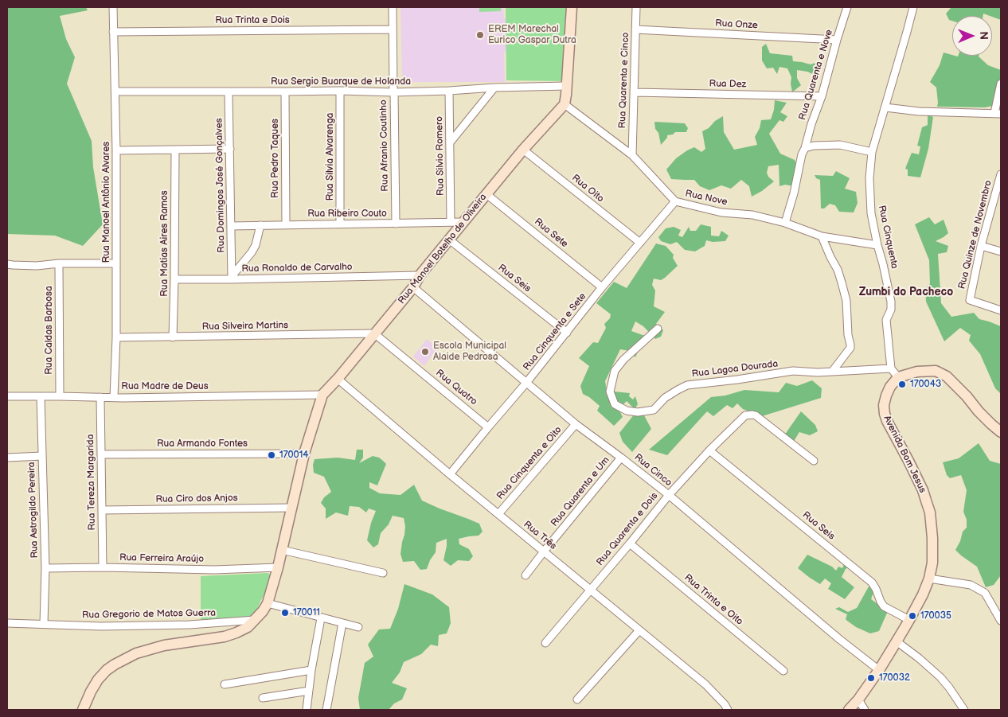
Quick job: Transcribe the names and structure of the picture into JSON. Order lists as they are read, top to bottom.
{
  "streets": {
    "street": [
      "Rua Trinta e Dois",
      "Rua Onze",
      "Rua Quarenta e Nove",
      "Rua Quarenta e Cinco",
      "Rua Sergio Buarque de Holanda",
      "Rua Dez",
      "Rua Afranio Coutinho",
      "Rua Silvio Romero",
      "Rua Silvia Alvarenga",
      "Rua Pedro Taques",
      "Rua Domingos José Gonçalves",
      "Rua Oito",
      "Rua Nove",
      "Rua Manoel Antônio Alvares",
      "Rua Ribeiro Couto",
      "Rua Sete",
      "Rua Quinze de Novembro",
      "Rua Cinquenta",
      "Rua Matias Aires Ramos",
      "Rua Manoel Botelho de Oliveira",
      "Rua Ronaldo de Carvalho",
      "Rua Seis",
      "Rua Silveira Martins",
      "Rua Caldas Barbosa",
      "Rua Cinquenta e Sete",
      "Rua Lagoa Dourada",
      "Rua Madre de Deus",
      "Rua Quatro",
      "Rua Armando Fontes",
      "Avenida Bom Jesus",
      "Rua Cinquenta e Oito",
      "Rua Cinco",
      "Rua Tereza Margarida",
      "Rua Quarenta e Um",
      "Rua Ciro dos Anjos",
      "Rua Astrogildo Pereira",
      "Rua Quarenta e Dois",
      "Rua Três",
      "Rua Ferreira Araújo",
      "Rua Trinta e Oito",
      "Rua Gregorio de Matos Guerra"
    ]
  },
  "crossings": [
    ["Rua Trinta e Dois", "Rua Afranio Coutinho"],
    ["Rua Trinta e Dois", "Rua Manoel Antônio Alvares"],
    ["Rua Onze", "Rua Quarenta e Nove"],
    ["Rua Onze", "Rua Quarenta e Cinco"],
    ["Rua Quarenta e Nove", "Rua Dez"],
    ["Rua Quarenta e Nove", "Rua Nove"],
    ["Rua Quarenta e Cinco", "Rua Dez"],
    ["Rua Quarenta e Cinco", "Rua Nove"],
    ["Rua Sergio Buarque de Holanda", "Rua Afranio Coutinho"],
    ["Rua Sergio Buarque de Holanda", "Rua Silvio Romero"],
    ["Rua Sergio Buarque de Holanda", "Rua Silvia Alvarenga"],
    ["Rua Sergio Buarque de Holanda", "Rua Pedro Taques"],
    ["Rua Sergio Buarque de Holanda", "Rua Domingos José Gonçalves"],
    ["Rua Sergio Buarque de Holanda", "Rua Manoel Antônio Alvares"],
    ["Rua Afranio Coutinho", "Rua Ribeiro Couto"],
    ["Rua Silvio Romero", "Rua Ribeiro Couto"],
    ["Rua Silvia Alvarenga", "Rua Ribeiro Couto"],
    ["Rua Pedro Taques", "Rua Ribeiro Couto"],
    ["Rua Domingos José Gonçalves", "Rua Ribeiro Couto"],
    ["Rua Domingos José Gonçalves", "Rua Ronaldo de Carvalho"],
    ["Rua Oito", "Rua Manoel Botelho de Oliveira"],
    ["Rua Oito", "Rua Cinquenta e Sete"],
    ["Rua Nove", "Rua Cinquenta"],
    ["Rua Nove", "Rua Manoel Botelho de Oliveira"],
    ["Rua Nove", "Rua Cinquenta e Sete"],
    ["Rua Manoel Antônio Alvares", "Rua Silveira Martins"],
    ["Rua Manoel Antônio Alvares", "Rua Madre de Deus"],
    ["Rua Ribeiro Couto", "Rua Manoel Botelho de Oliveira"],
    ["Rua Sete", "Rua Manoel Botelho de Oliveira"],
    ["Rua Sete", "Rua Cinquenta e Sete"],
    ["Rua Cinquenta", "Rua Lagoa Dourada"],
    ["Rua Cinquenta", "Avenida Bom Jesus"],
    ["Rua Matias Aires Ramos", "Rua Ronaldo de Carvalho"],
    ["Rua Matias Aires Ramos", "Rua Silveira Martins"],
    ["Rua Manoel Botelho de Oliveira", "Rua Ronaldo de Carvalho"],
    ["Rua Manoel Botelho de Oliveira", "Rua Seis"],
    ["Rua Manoel Botelho de Oliveira", "Rua Silveira Martins"],
    ["Rua Manoel Botelho de Oliveira", "Rua Madre de Deus"],
    ["Rua Manoel Botelho de Oliveira", "Rua Quatro"],
    ["Rua Manoel Botelho de Oliveira", "Rua Cinco"],
    ["Rua Manoel Botelho de Oliveira", "Rua Três"],
    ["Rua Seis", "Rua Cinquenta e Sete"],
    ["Rua Seis", "Avenida Bom Jesus"],
    ["Rua Seis", "Rua Quarenta e Dois"],
    ["Rua Silveira Martins", "Rua Quatro"],
    ["Rua Caldas Barbosa", "Rua Madre de Deus"],
    ["Rua Cinquenta e Sete", "Rua Quatro"],
    ["Rua Cinquenta e Sete", "Rua Cinco"],
    ["Rua Cinquenta e Sete", "Rua Três"],
    ["Rua Madre de Deus", "Rua Tereza Margarida"],
    ["Rua Madre de Deus", "Rua Astrogildo Pereira"],
    ["Rua Armando Fontes", "Rua Tereza Margarida"],
    ["Avenida Bom Jesus", "Rua Cinco"],
    ["Rua Cinquenta e Oito", "Rua Cinco"],
    ["Rua Cinquenta e Oito", "Rua Três"],
    ["Rua Cinco", "Rua Quarenta e Um"],
    ["Rua Cinco", "Rua Quarenta e Dois"],
    ["Rua Tereza Margarida", "Rua Ciro dos Anjos"],
    ["Rua Tereza Margarida", "Rua Ferreira Araújo"],
    ["Rua Quarenta e Um", "Rua Três"],
    ["Rua Astrogildo Pereira", "Rua Ferreira Araújo"],
    ["Rua Astrogildo Pereira", "Rua Gregorio de Matos Guerra"],
    ["Rua Quarenta e Dois", "Rua Três"],
    ["Rua Quarenta e Dois", "Rua Trinta e Oito"]
  ],
  "districts": ["Zumbi do Pacheco"],
  "places": [
    "EREM Marechal Eurico Gaspar Dutra",
    "Escola Municipal Alaide Pedrosa",
    "170043",
    "170014",
    "170011",
    "170035",
    "170032"
  ],
  "north": "right"
}
